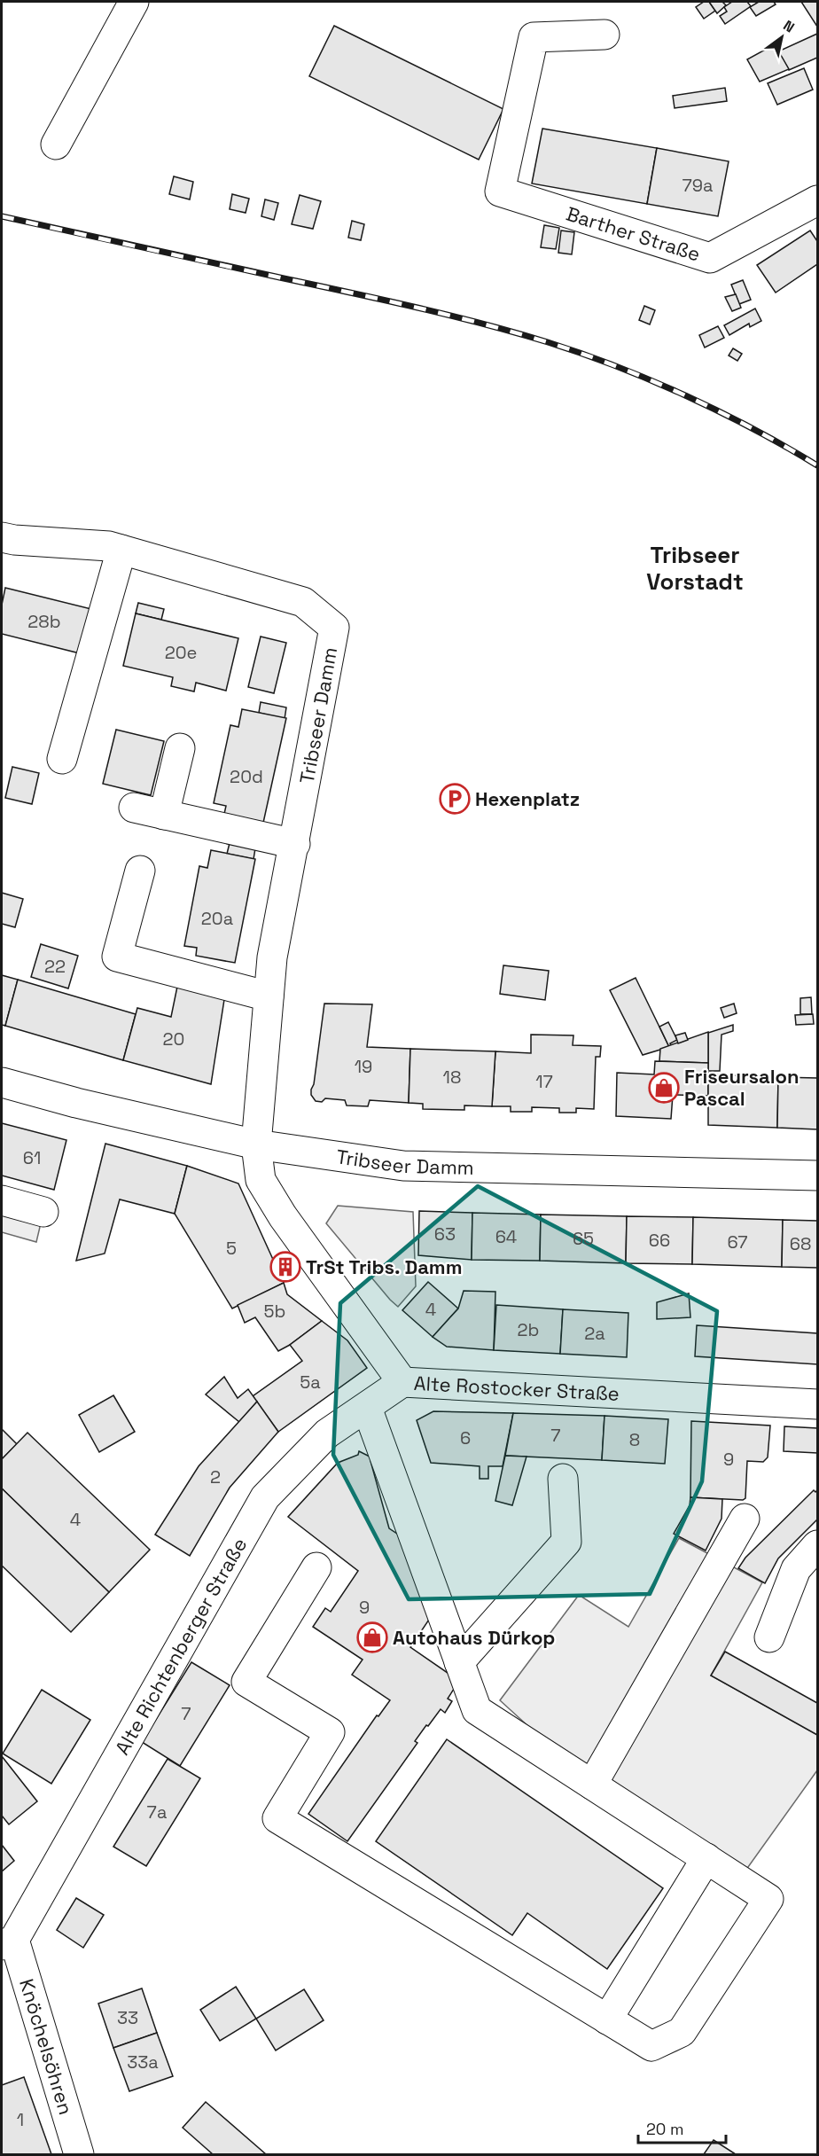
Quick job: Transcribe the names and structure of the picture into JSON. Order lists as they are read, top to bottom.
{
  "streets": {
    "street": [
      "Barther Straße",
      "Tribseer Damm",
      "Alte Rostocker Straße",
      "Alte Richtenberger Straße",
      "Knöchelsöhren"
    ]
  },
  "crossings": [
    ["Tribseer Damm", "Alte Rostocker Straße"],
    ["Alte Rostocker Straße", "Alte Richtenberger Straße"],
    ["Alte Richtenberger Straße", "Knöchelsöhren"]
  ],
  "districts": ["Tribseer Vorstadt"],
  "places": {
    "parking": ["Hexenplatz"],
    "shop": ["Friseursalon Pascal", "Autohaus Dürkop"],
    "building": ["TrSt Tribs. Damm"]
  },
  "house_numbers": [
    "79a",
    "28b",
    "20e",
    "20d",
    "20a",
    "22",
    "20",
    "19",
    "18",
    "17",
    "61",
    "63",
    "64",
    "65",
    "66",
    "67",
    "68",
    "5",
    "4",
    "5b",
    "2b",
    "2a",
    "5a",
    "7",
    "6",
    "8",
    "9",
    "2",
    "4",
    "9",
    "7",
    "7a",
    "33",
    "33a",
    "1"
  ],
  "scale_bar": "20 m",
  "north": "top right"
}
